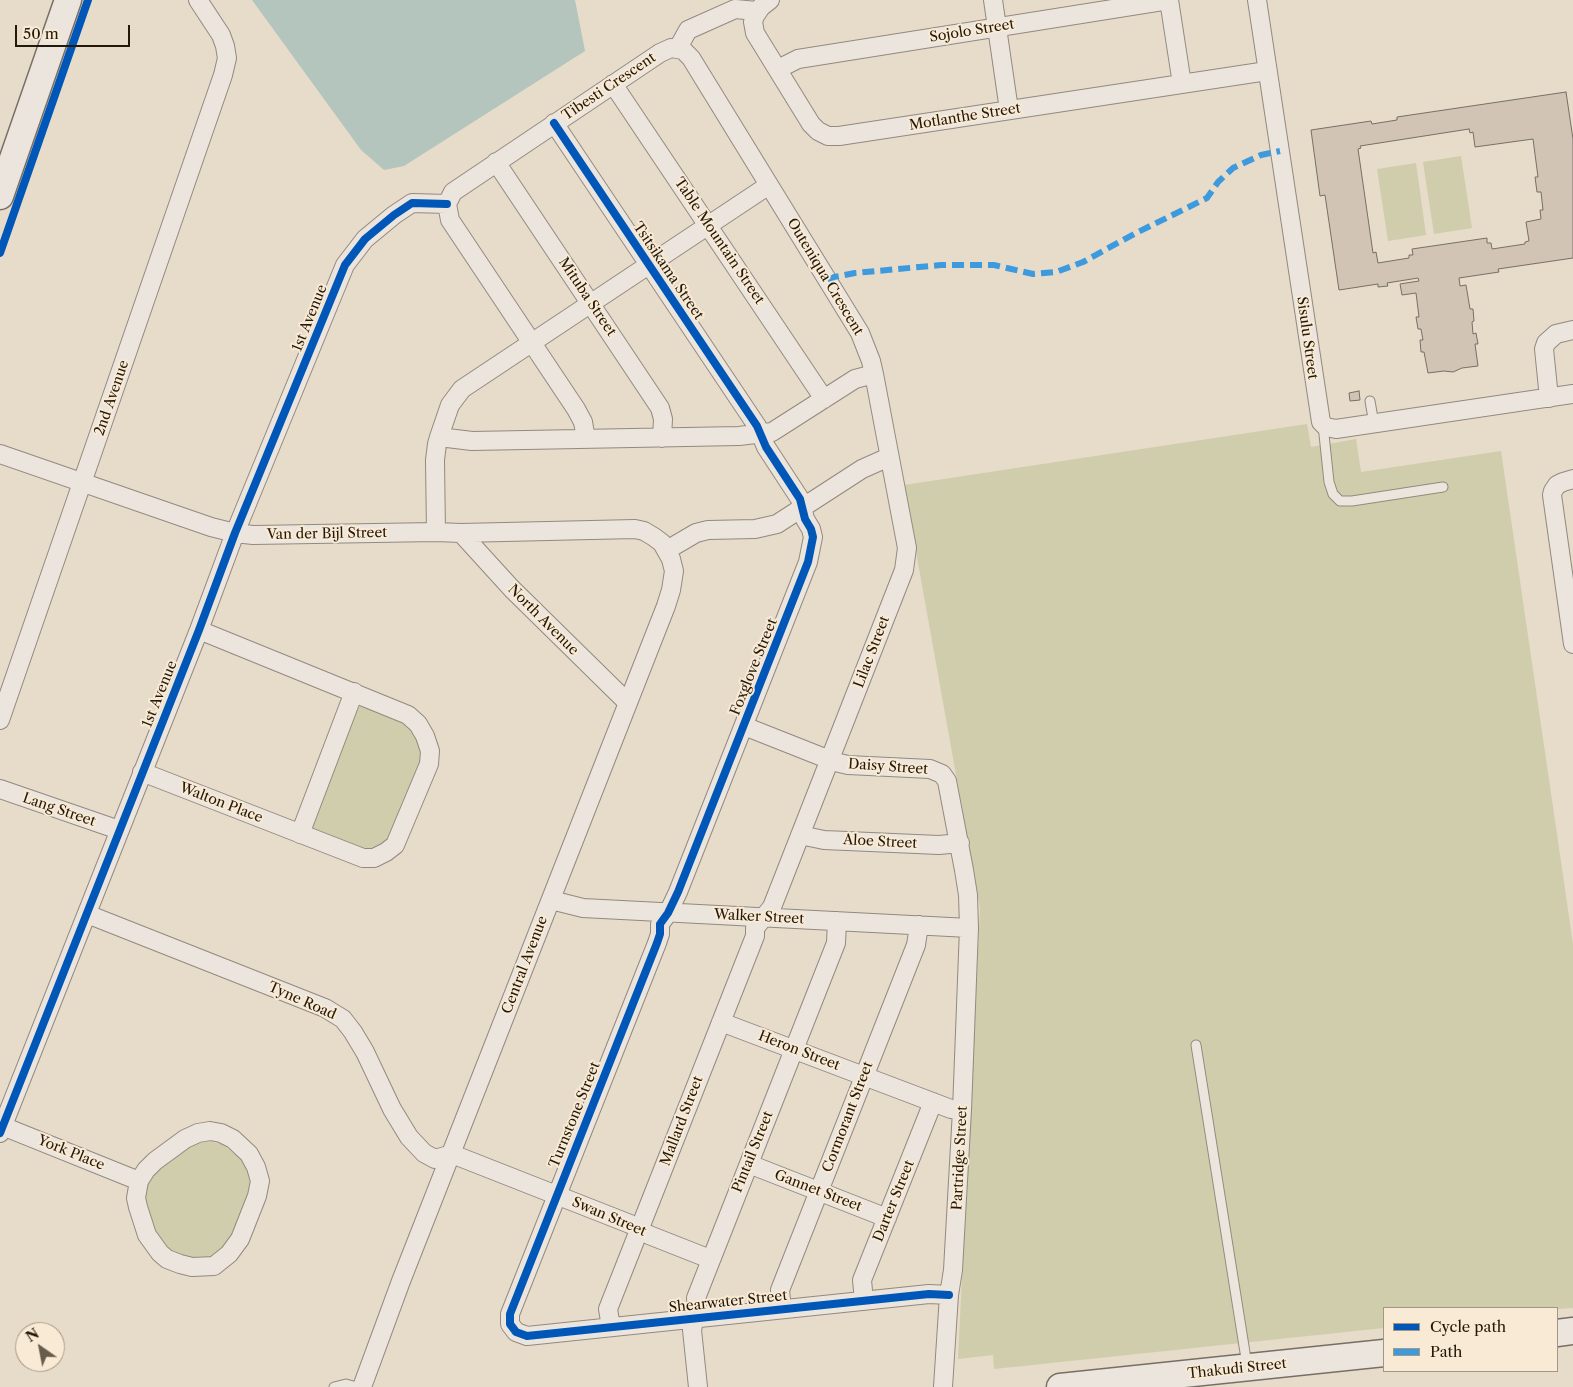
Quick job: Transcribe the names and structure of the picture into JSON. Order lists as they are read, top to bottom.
{
  "streets": {
    "street": [
      "Sojolo Street",
      "Tibesti Crescent",
      "Motlanthe Street",
      "Table Mountain Street",
      "Tsitsikama Street",
      "Outeniqua Crescent",
      "Mituba Street",
      "1st Avenue",
      "Sisulu Street",
      "2nd Avenue",
      "Van der Bijl Street",
      "North Avenue",
      "Lilac Street",
      "Foxglove Street",
      "Daisy Street",
      "Walton Place",
      "Lang Street",
      "Aloe Street",
      "Walker Street",
      "Central Avenue",
      "Tyne Road",
      "Heron Street",
      "Turnstone Street",
      "Cormorant Street",
      "Mallard Street",
      "Pintail Street",
      "York Place",
      "Partridge Street",
      "Gannet Street",
      "Darter Street",
      "Swan Street",
      "Shearwater Street",
      "Thakudi Street"
    ]
  },
  "crossings": [
    ["Sojolo Street", "Motlanthe Street"],
    ["Tibesti Crescent", "Table Mountain Street"],
    ["Tibesti Crescent", "Tsitsikama Street"],
    ["Tibesti Crescent", "Mituba Street"],
    ["Tibesti Crescent", "1st Avenue"],
    ["Motlanthe Street", "Sisulu Street"],
    ["Tsitsikama Street", "Foxglove Street"],
    ["Outeniqua Crescent", "Lilac Street"],
    ["1st Avenue", "Van der Bijl Street"],
    ["1st Avenue", "Walton Place"],
    ["1st Avenue", "Lang Street"],
    ["1st Avenue", "Tyne Road"],
    ["1st Avenue", "York Place"],
    ["2nd Avenue", "Van der Bijl Street"],
    ["Van der Bijl Street", "North Avenue"],
    ["Van der Bijl Street", "Central Avenue"],
    ["North Avenue", "Central Avenue"],
    ["Lilac Street", "Daisy Street"],
    ["Lilac Street", "Aloe Street"],
    ["Lilac Street", "Walker Street"],
    ["Lilac Street", "Mallard Street"],
    ["Foxglove Street", "Daisy Street"],
    ["Foxglove Street", "Walker Street"],
    ["Foxglove Street", "Turnstone Street"],
    ["Daisy Street", "Aloe Street"],
    ["Daisy Street", "Walker Street"],
    ["Daisy Street", "Partridge Street"],
    ["Walker Street", "Central Avenue"],
    ["Walker Street", "Turnstone Street"],
    ["Walker Street", "Cormorant Street"],
    ["Walker Street", "Mallard Street"],
    ["Walker Street", "Pintail Street"],
    ["Walker Street", "Partridge Street"],
    ["Central Avenue", "Tyne Road"],
    ["Central Avenue", "Swan Street"],
    ["Tyne Road", "Swan Street"],
    ["Heron Street", "Cormorant Street"],
    ["Heron Street", "Mallard Street"],
    ["Heron Street", "Pintail Street"],
    ["Heron Street", "Partridge Street"],
    ["Heron Street", "Darter Street"],
    ["Turnstone Street", "Swan Street"],
    ["Turnstone Street", "Shearwater Street"],
    ["Cormorant Street", "Gannet Street"],
    ["Cormorant Street", "Shearwater Street"],
    ["Mallard Street", "Swan Street"],
    ["Mallard Street", "Shearwater Street"],
    ["Pintail Street", "Gannet Street"],
    ["Pintail Street", "Swan Street"],
    ["Pintail Street", "Shearwater Street"],
    ["Partridge Street", "Shearwater Street"],
    ["Gannet Street", "Darter Street"],
    ["Darter Street", "Shearwater Street"]
  ],
  "legend": ["Cycle path", "Path"],
  "scale_bar": "50 m",
  "north": "top left"
}
